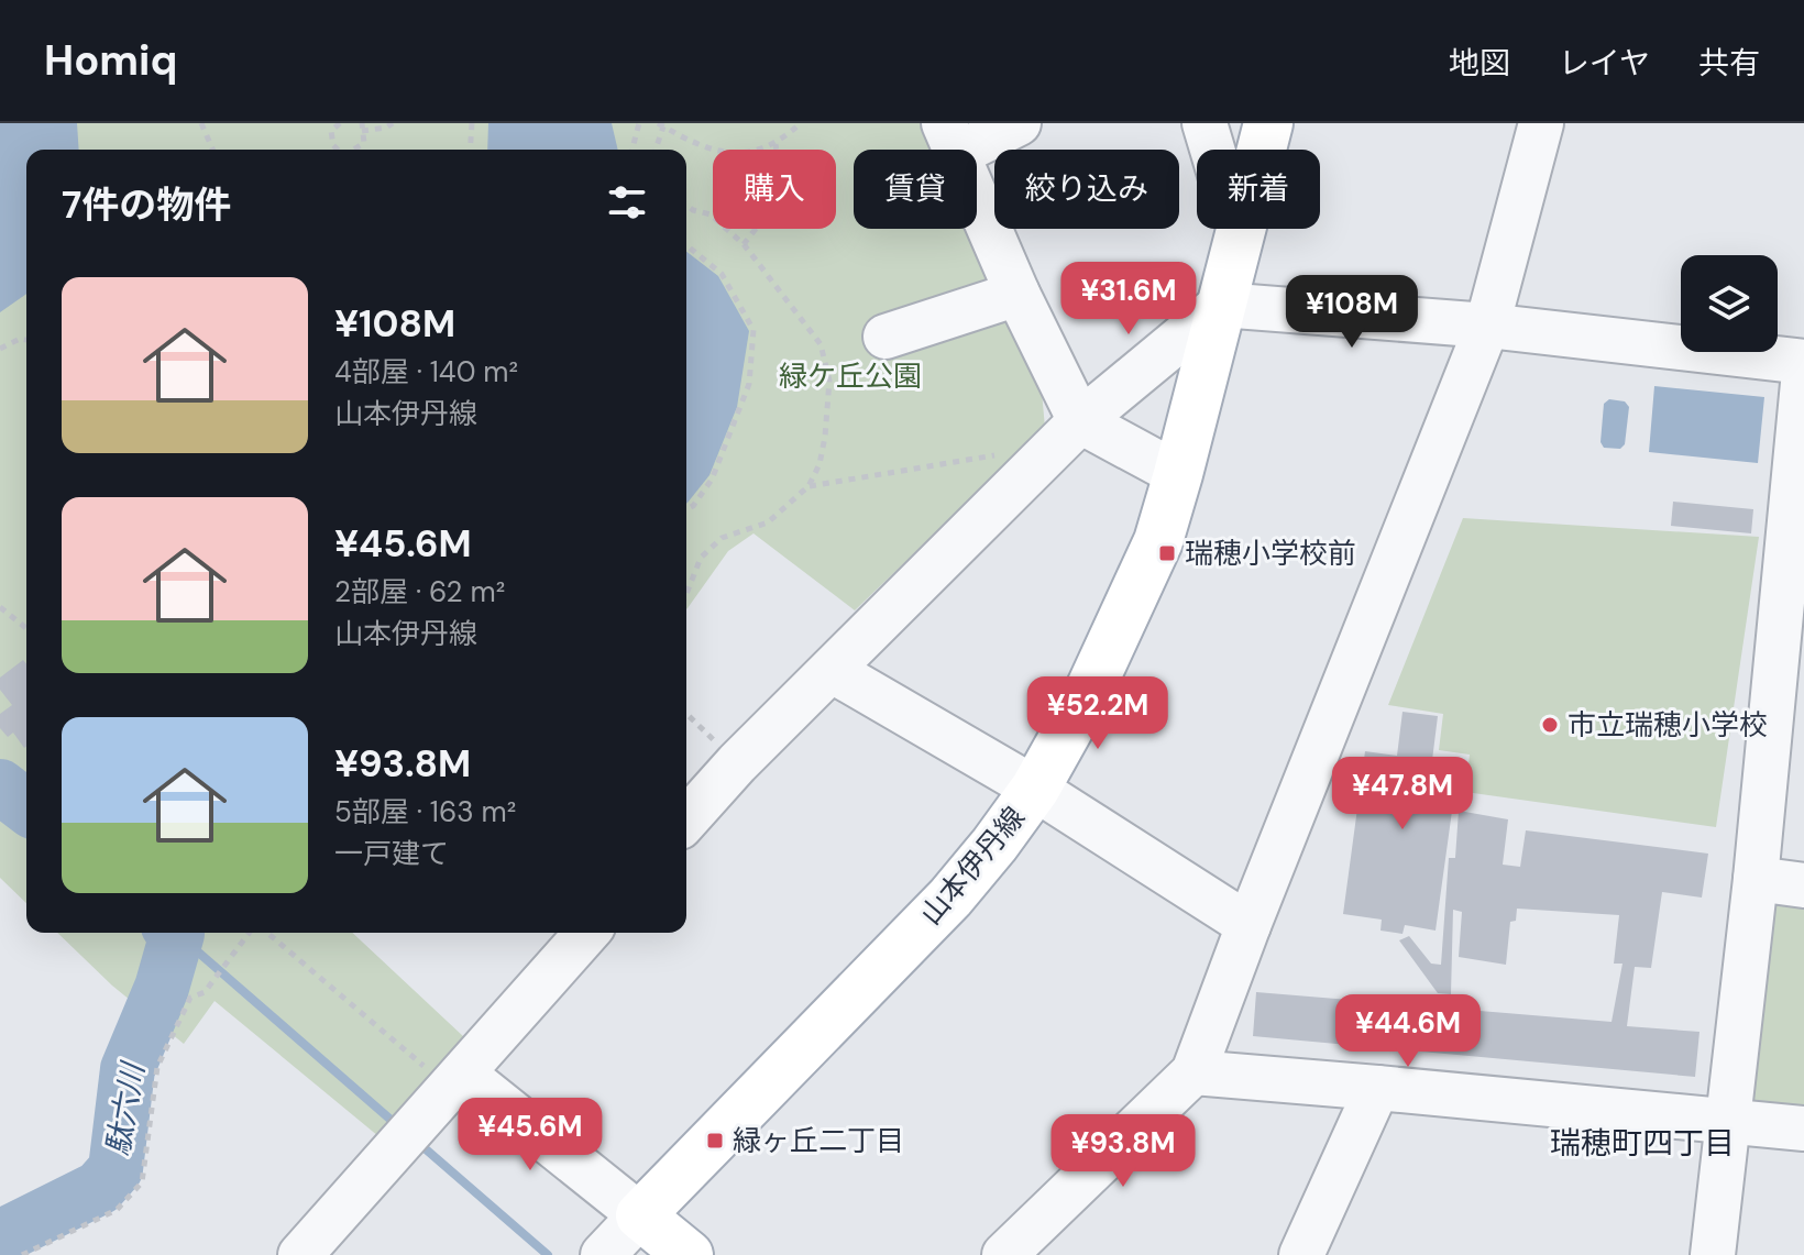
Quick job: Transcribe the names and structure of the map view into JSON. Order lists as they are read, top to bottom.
{
  "streets": {
    "main road": ["山本伊丹線"]
  },
  "districts": ["瑞穂町四丁目"],
  "water": ["駄六川"],
  "parks": ["緑ケ丘公園"],
  "places": {
    "transit": ["瑞穂小学校前", "緑ヶ丘二丁目"],
    "other": ["市立瑞穂小学校"]
  },
  "page": {
    "header": "Homiq",
    "nav": ["地図", "レイヤ", "共有"],
    "chip": [
      "購入",
      "賃貸",
      "絞り込み",
      "新着"
    ],
    "heading": "7件の物件",
    "list": [
      {
        "name": "¥108M",
        "note": "4部屋 · 140 m² · 山本伊丹線"
      },
      {
        "name": "¥45.6M",
        "note": "2部屋 · 62 m² · 山本伊丹線"
      },
      {
        "name": "¥93.8M",
        "note": "5部屋 · 163 m² · 一戸建て"
      }
    ],
    "price": [
      "¥31.6M",
      "¥108M",
      "¥52.2M",
      "¥47.8M",
      "¥44.6M",
      "¥45.6M",
      "¥93.8M"
    ]
  }
}
